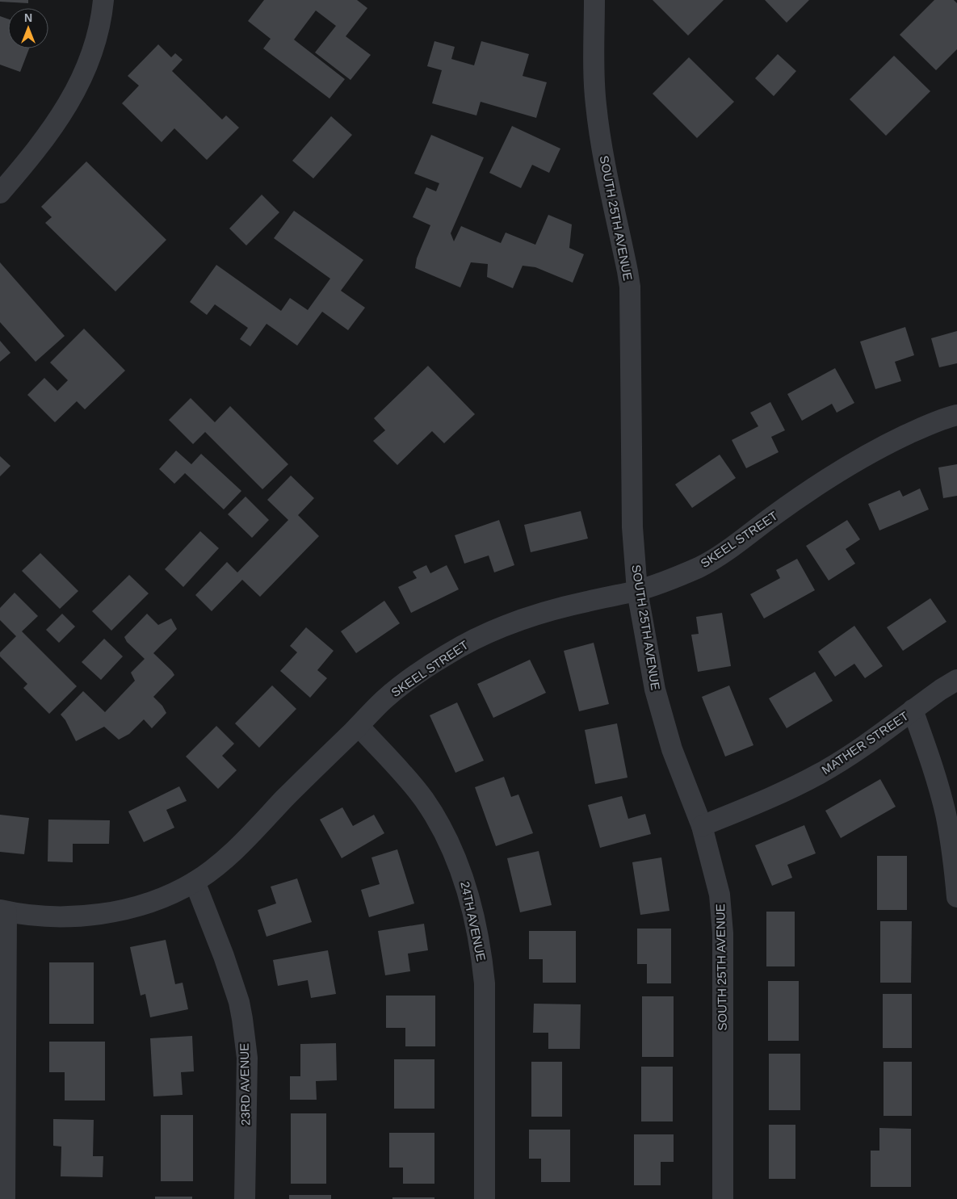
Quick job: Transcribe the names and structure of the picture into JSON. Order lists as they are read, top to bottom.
{
  "streets": {
    "street": [
      "SOUTH 25TH AVENUE",
      "SKEEL STREET",
      "MATHER STREET",
      "24TH AVENUE",
      "23RD AVENUE"
    ]
  },
  "crossings": [
    ["SOUTH 25TH AVENUE", "SKEEL STREET"],
    ["SOUTH 25TH AVENUE", "MATHER STREET"],
    ["SKEEL STREET", "24TH AVENUE"],
    ["SKEEL STREET", "23RD AVENUE"]
  ],
  "north": "top"
}
